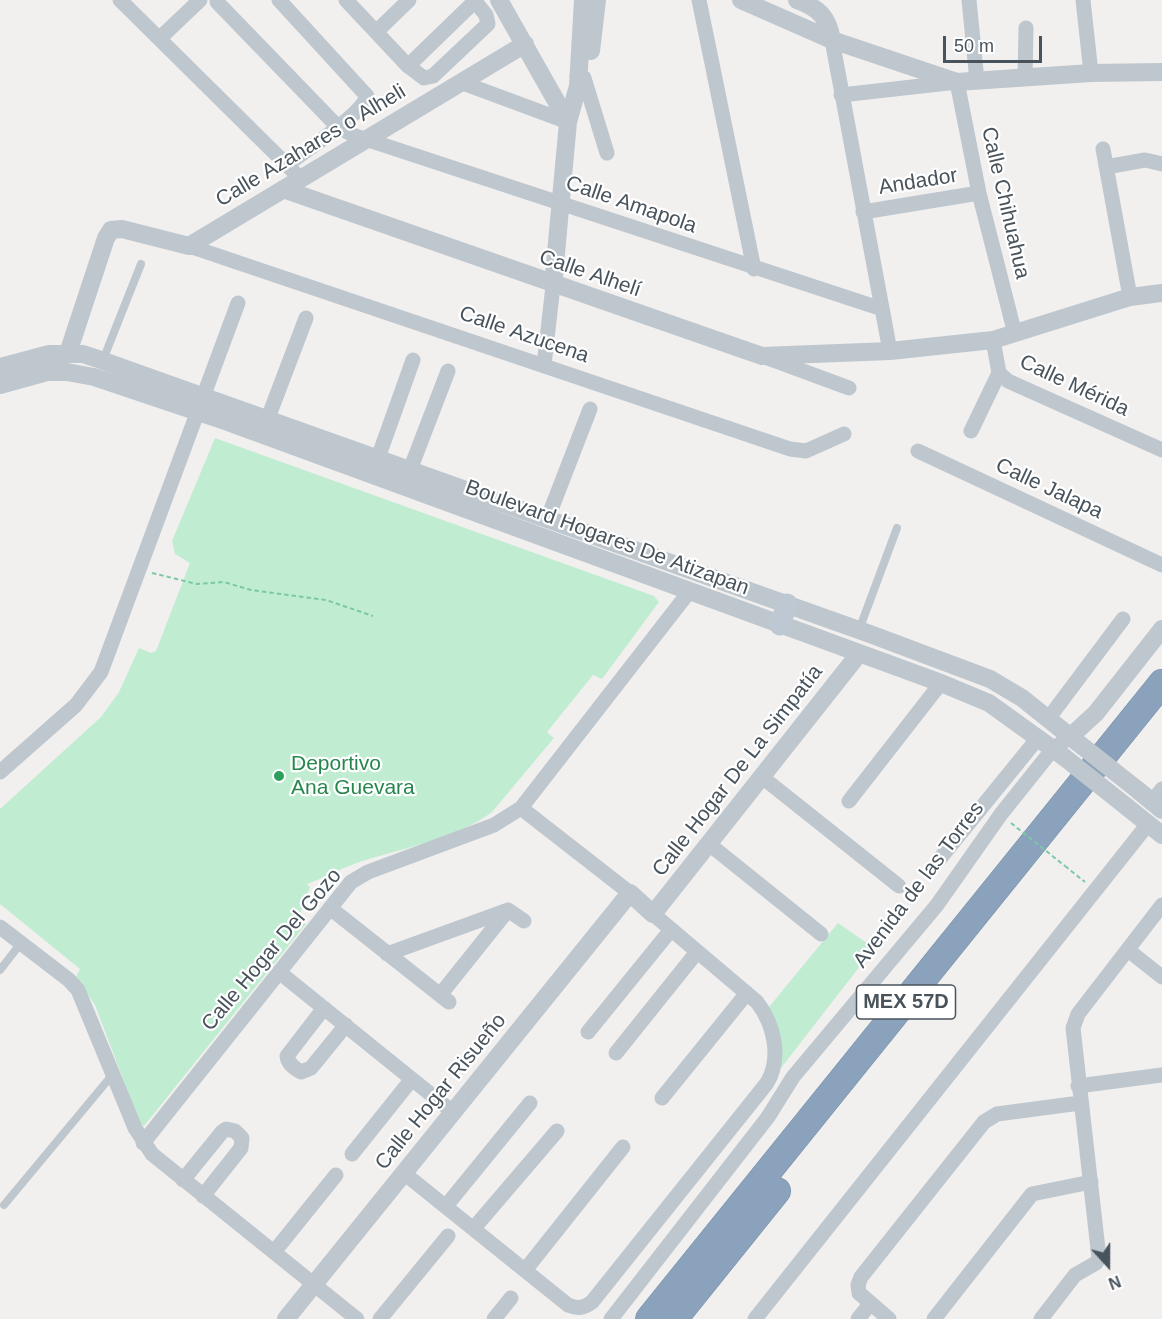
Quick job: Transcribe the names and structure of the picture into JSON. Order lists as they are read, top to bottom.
{
  "streets": {
    "highway": ["MEX 57D"],
    "street": [
      "Calle Azahares o Alheli",
      "Andador",
      "Calle Chihuahua",
      "Calle Amapola",
      "Calle Alhelí",
      "Calle Azucena",
      "Calle Mérida",
      "Calle Jalapa",
      "Boulevard Hogares De Atizapan",
      "Calle Hogar De La Simpatía",
      "Avenida de las Torres",
      "Calle Hogar Del Gozo",
      "Calle Hogar Risueño"
    ]
  },
  "crossings": [
    ["Calle Azahares o Alheli", "Calle Amapola"],
    ["Calle Azahares o Alheli", "Calle Alhelí"],
    ["Calle Azahares o Alheli", "Calle Azucena"],
    ["Andador", "Calle Chihuahua"],
    ["Calle Chihuahua", "Calle Alhelí"],
    ["Calle Alhelí", "Calle Mérida"],
    ["Boulevard Hogares De Atizapan", "Calle Hogar De La Simpatía"],
    ["Boulevard Hogares De Atizapan", "Avenida de las Torres"],
    ["Boulevard Hogares De Atizapan", "Calle Hogar Del Gozo"]
  ],
  "places": ["Deportivo Ana Guevara"],
  "scale_bar": "50 m",
  "north": "bottom"
}
